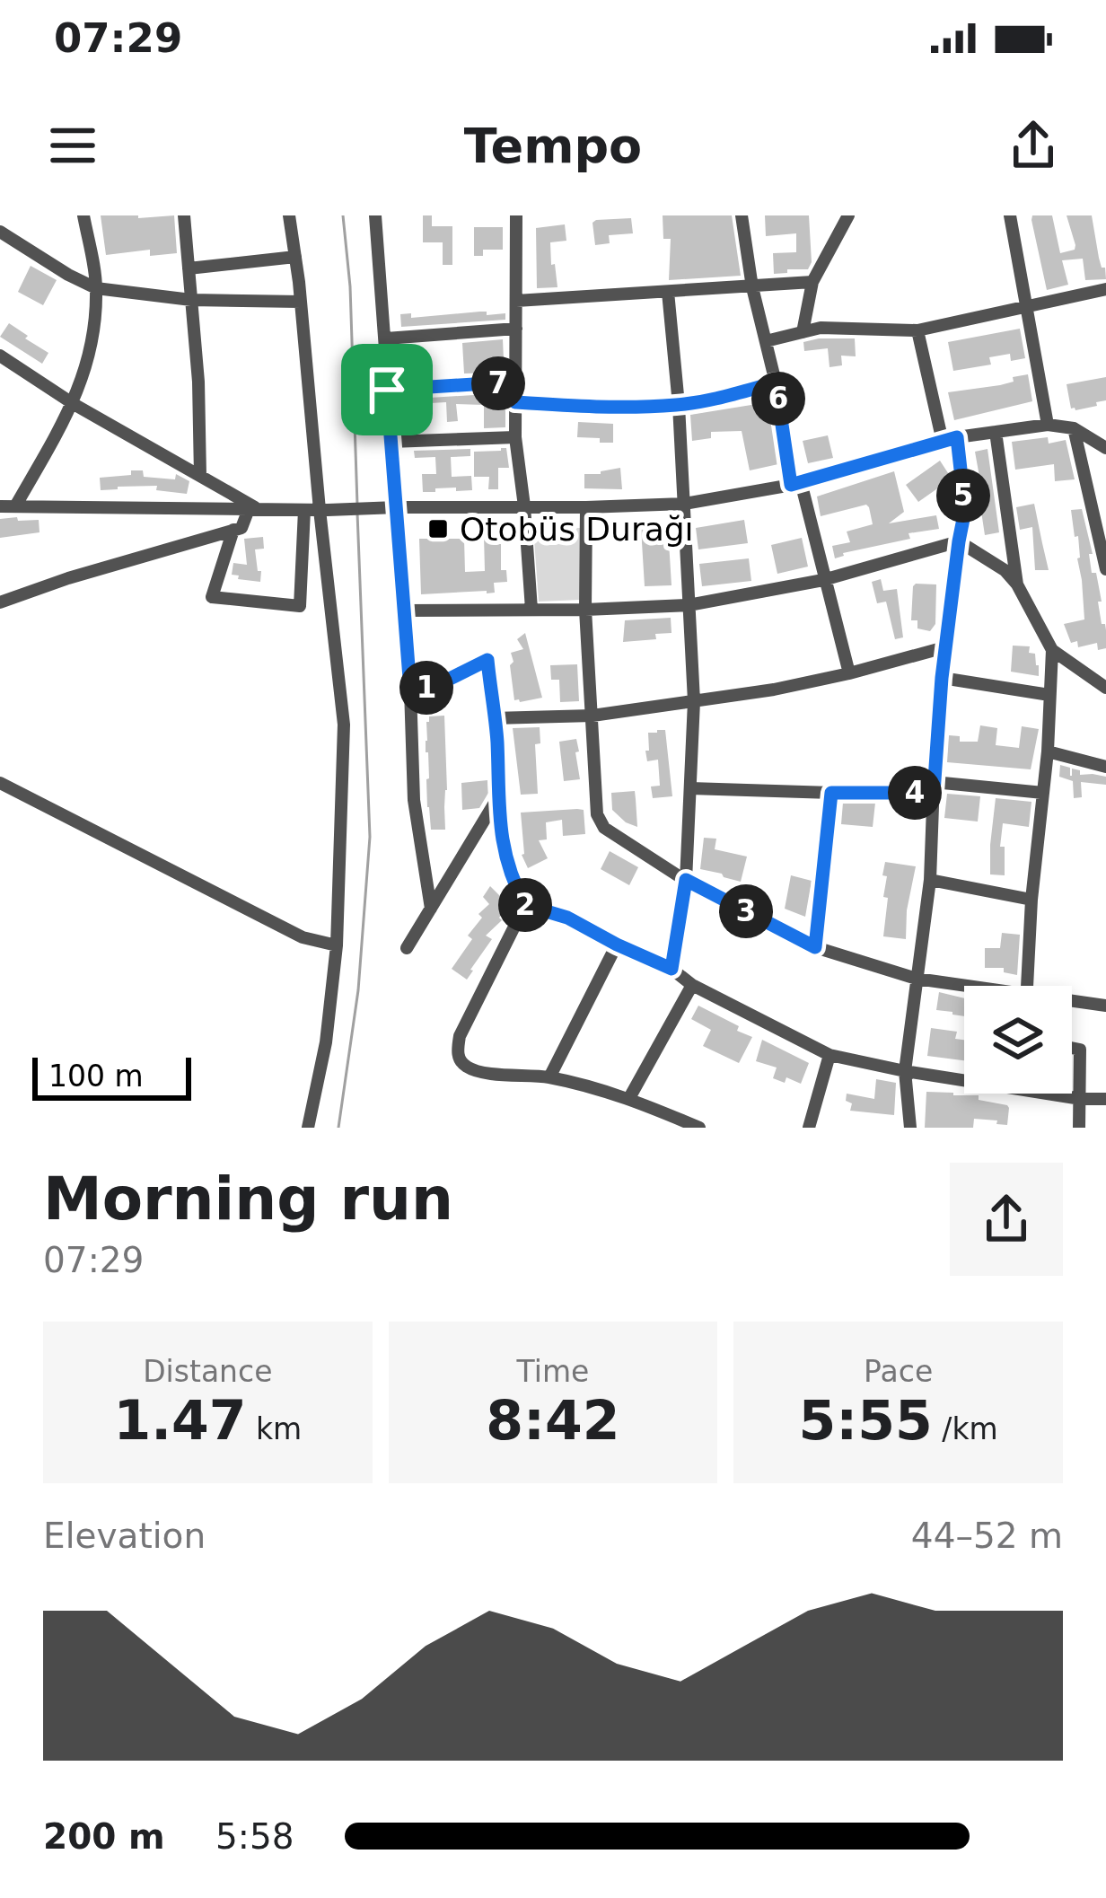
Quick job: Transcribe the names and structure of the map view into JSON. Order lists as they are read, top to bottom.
{
  "places": {
    "transit": ["Otobüs Durağı"]
  },
  "scale_bar": "100 m",
  "page": {
    "status": "07:29",
    "header": "Tempo",
    "pins": [
      "7",
      "6",
      "5",
      "1",
      "4",
      "2",
      "3"
    ],
    "scale": "100 m",
    "heading": ["Morning run", "07:29"],
    "stats": [
      ["Distance", "1.47 km"],
      ["Time", "8:42"],
      ["Pace", "5:55 /km"]
    ],
    "chart": ["Elevation", "44–52 m"],
    "list": [
      {
        "name": "200 m",
        "note": "5:58"
      }
    ]
  }
}
